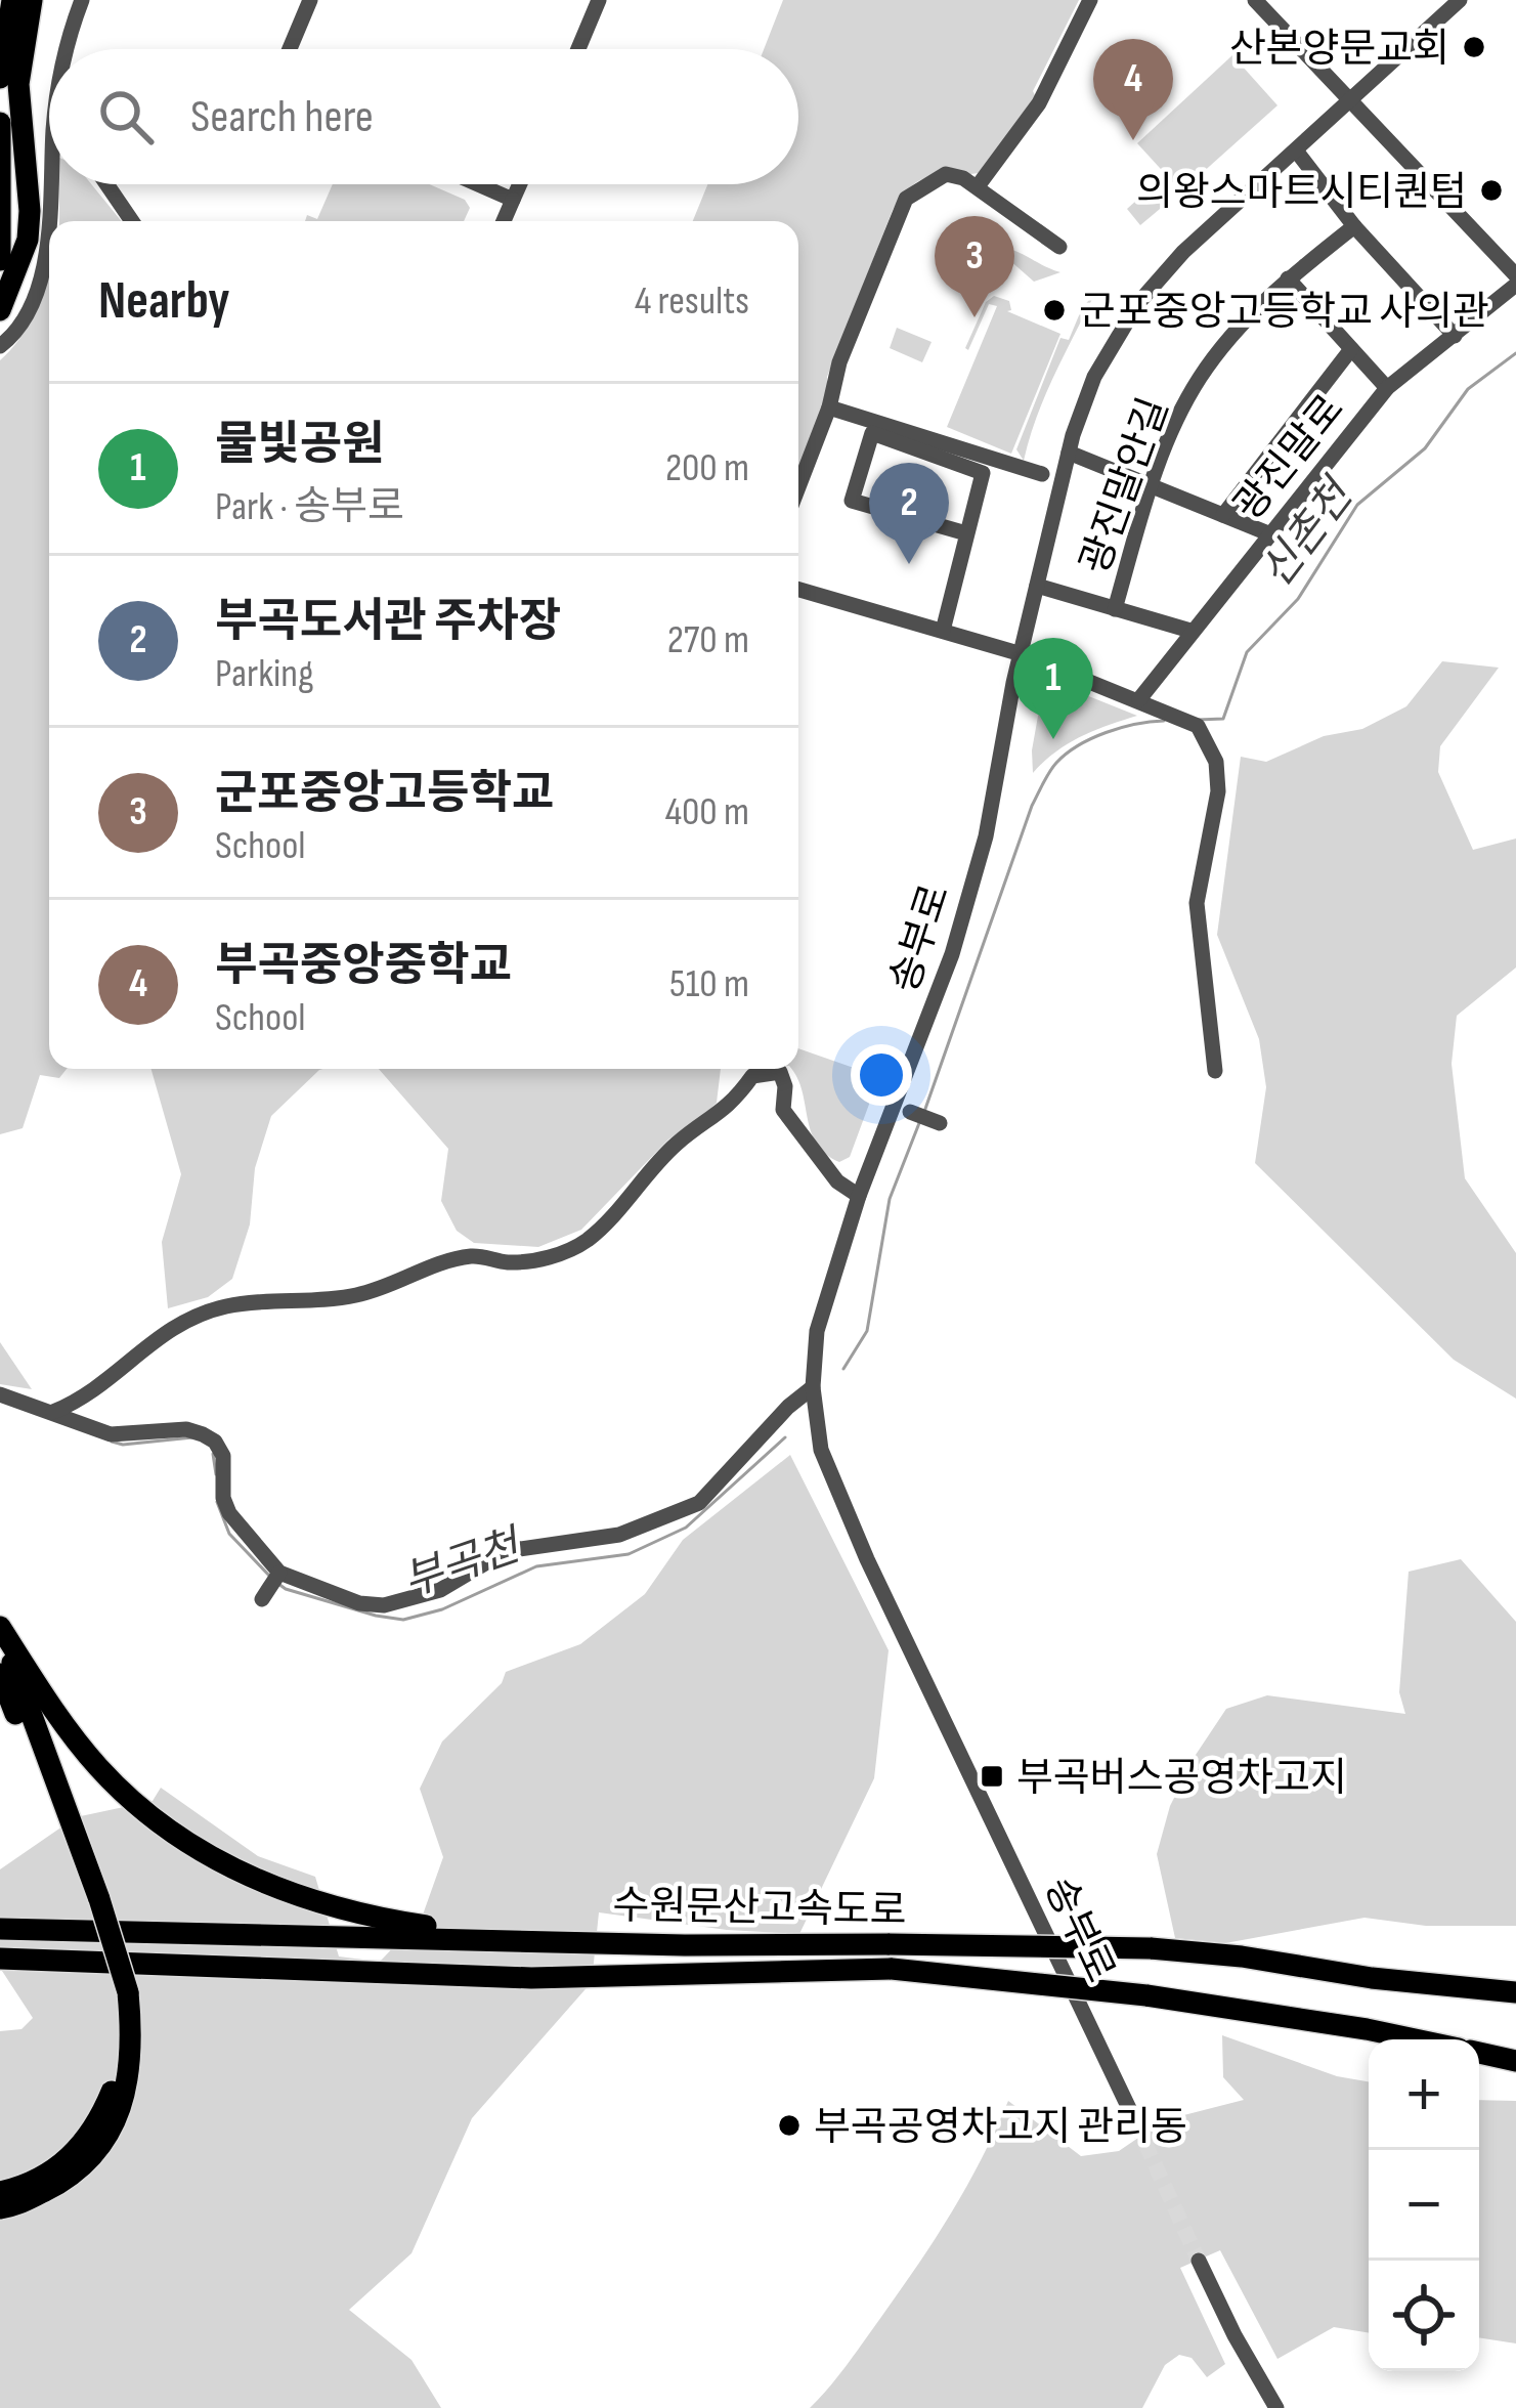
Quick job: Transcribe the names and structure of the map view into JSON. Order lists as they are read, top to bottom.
{
  "streets": {
    "highway": ["수원문산고속도로"],
    "street": ["광진말로", "광진말안길", "송부로"]
  },
  "crossings": [
    ["광진말로", "광진말안길"]
  ],
  "water": ["신촌천", "부곡천"],
  "places": {
    "other": [
      "산본양문교회",
      "의왕스마트시티퀀텀",
      "군포중앙고등학교 사의관",
      "부곡공영차고지 관리동"
    ],
    "transit": ["부곡버스공영차고지"]
  },
  "page": {
    "pins": [
      "4",
      "3",
      "2",
      "1"
    ],
    "search": "Search here",
    "heading": ["Nearby", "4 results"],
    "list": [
      {
        "mark": "1",
        "name": "물빛공원",
        "note": "Park · 송부로",
        "value": "200 m"
      },
      {
        "mark": "2",
        "name": "부곡도서관 주차장",
        "note": "Parking",
        "value": "270 m"
      },
      {
        "mark": "3",
        "name": "군포중앙고등학교",
        "note": "School",
        "value": "400 m"
      },
      {
        "mark": "4",
        "name": "부곡중앙중학교",
        "note": "School",
        "value": "510 m"
      }
    ],
    "map_buttons": ["+", "−"]
  }
}
